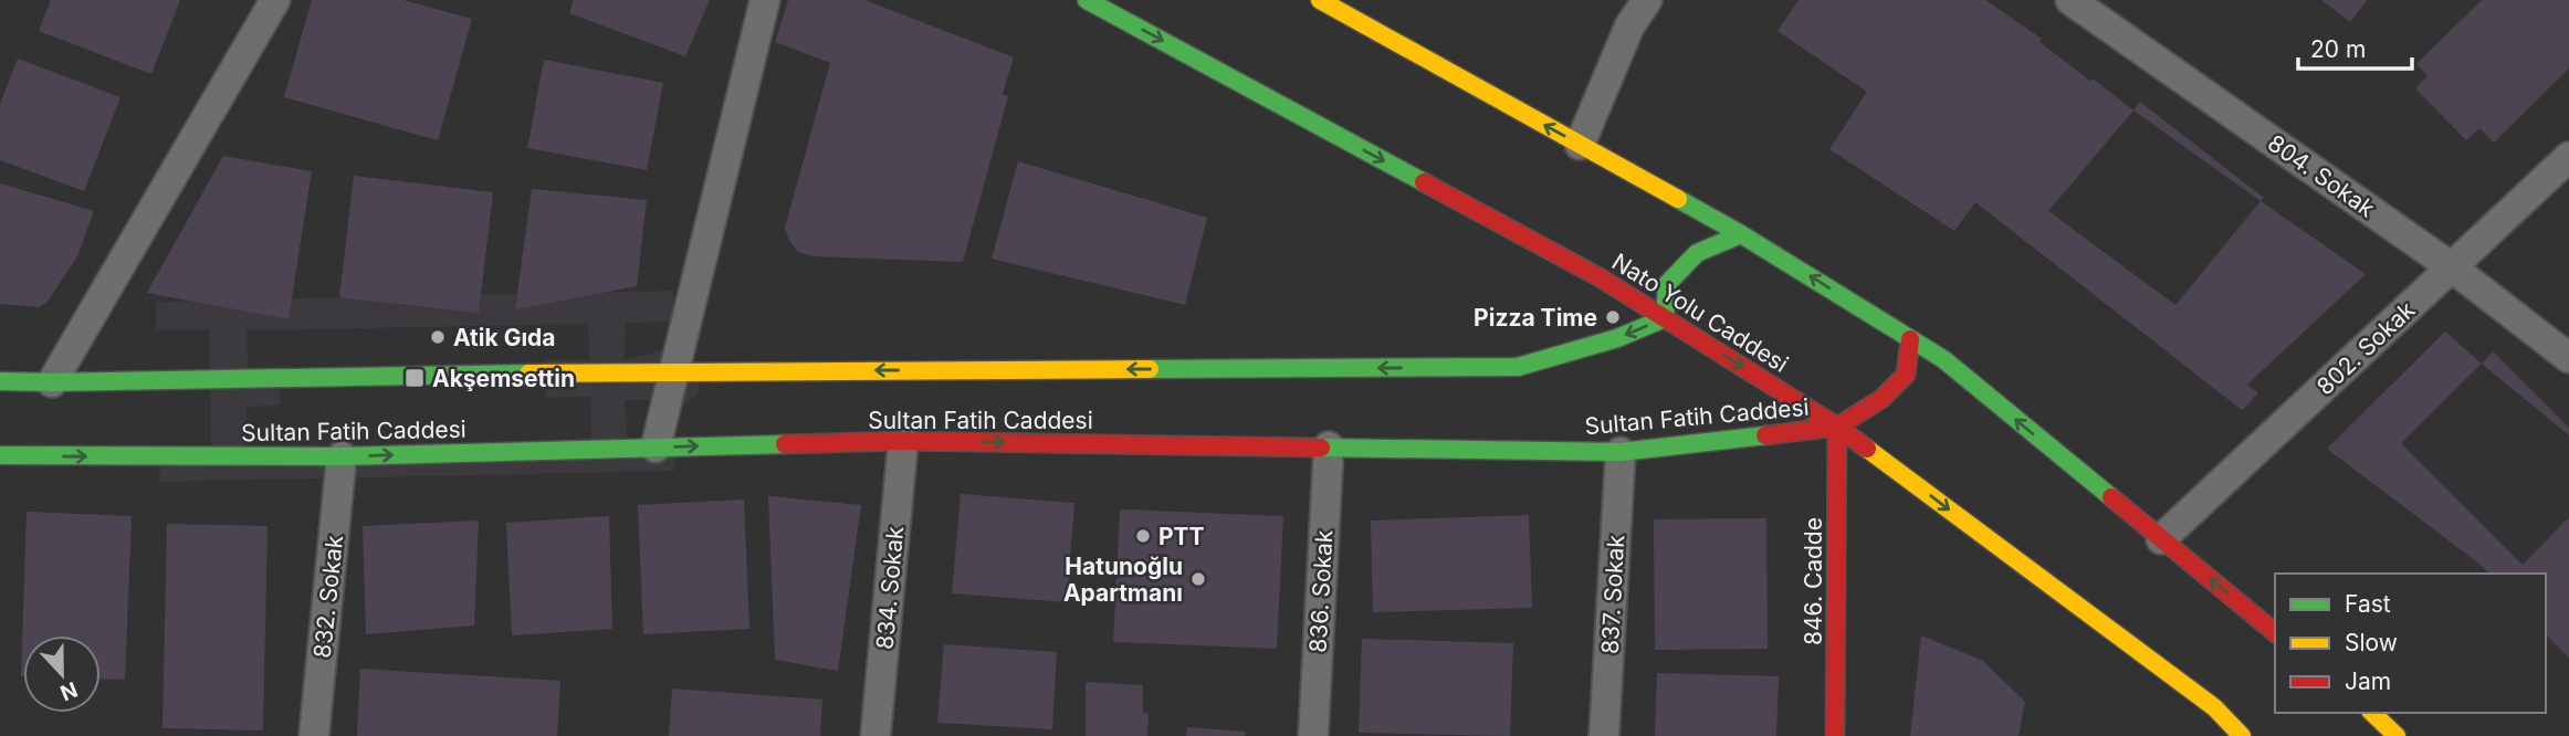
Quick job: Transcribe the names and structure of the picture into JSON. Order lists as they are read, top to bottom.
{
  "streets": {
    "main road": ["Nato Yolu Caddesi", "Sultan Fatih Caddesi", "846. Cadde"],
    "street": [
      "804. Sokak",
      "802. Sokak",
      "834. Sokak",
      "836. Sokak",
      "837. Sokak",
      "832. Sokak"
    ]
  },
  "crossings": [
    ["804. Sokak", "802. Sokak"],
    ["Nato Yolu Caddesi", "Sultan Fatih Caddesi"],
    ["Nato Yolu Caddesi", "846. Cadde"],
    ["Sultan Fatih Caddesi", "846. Cadde"],
    ["Sultan Fatih Caddesi", "834. Sokak"],
    ["Sultan Fatih Caddesi", "836. Sokak"],
    ["Sultan Fatih Caddesi", "837. Sokak"],
    ["Sultan Fatih Caddesi", "832. Sokak"]
  ],
  "places": {
    "other": [
      "Pizza Time",
      "Atik Gıda",
      "PTT",
      "Hatunoğlu Apartmanı"
    ],
    "transit": ["Akşemsettin"]
  },
  "legend": ["Fast", "Slow", "Jam"],
  "scale_bar": "20 m",
  "north": "bottom"
}
